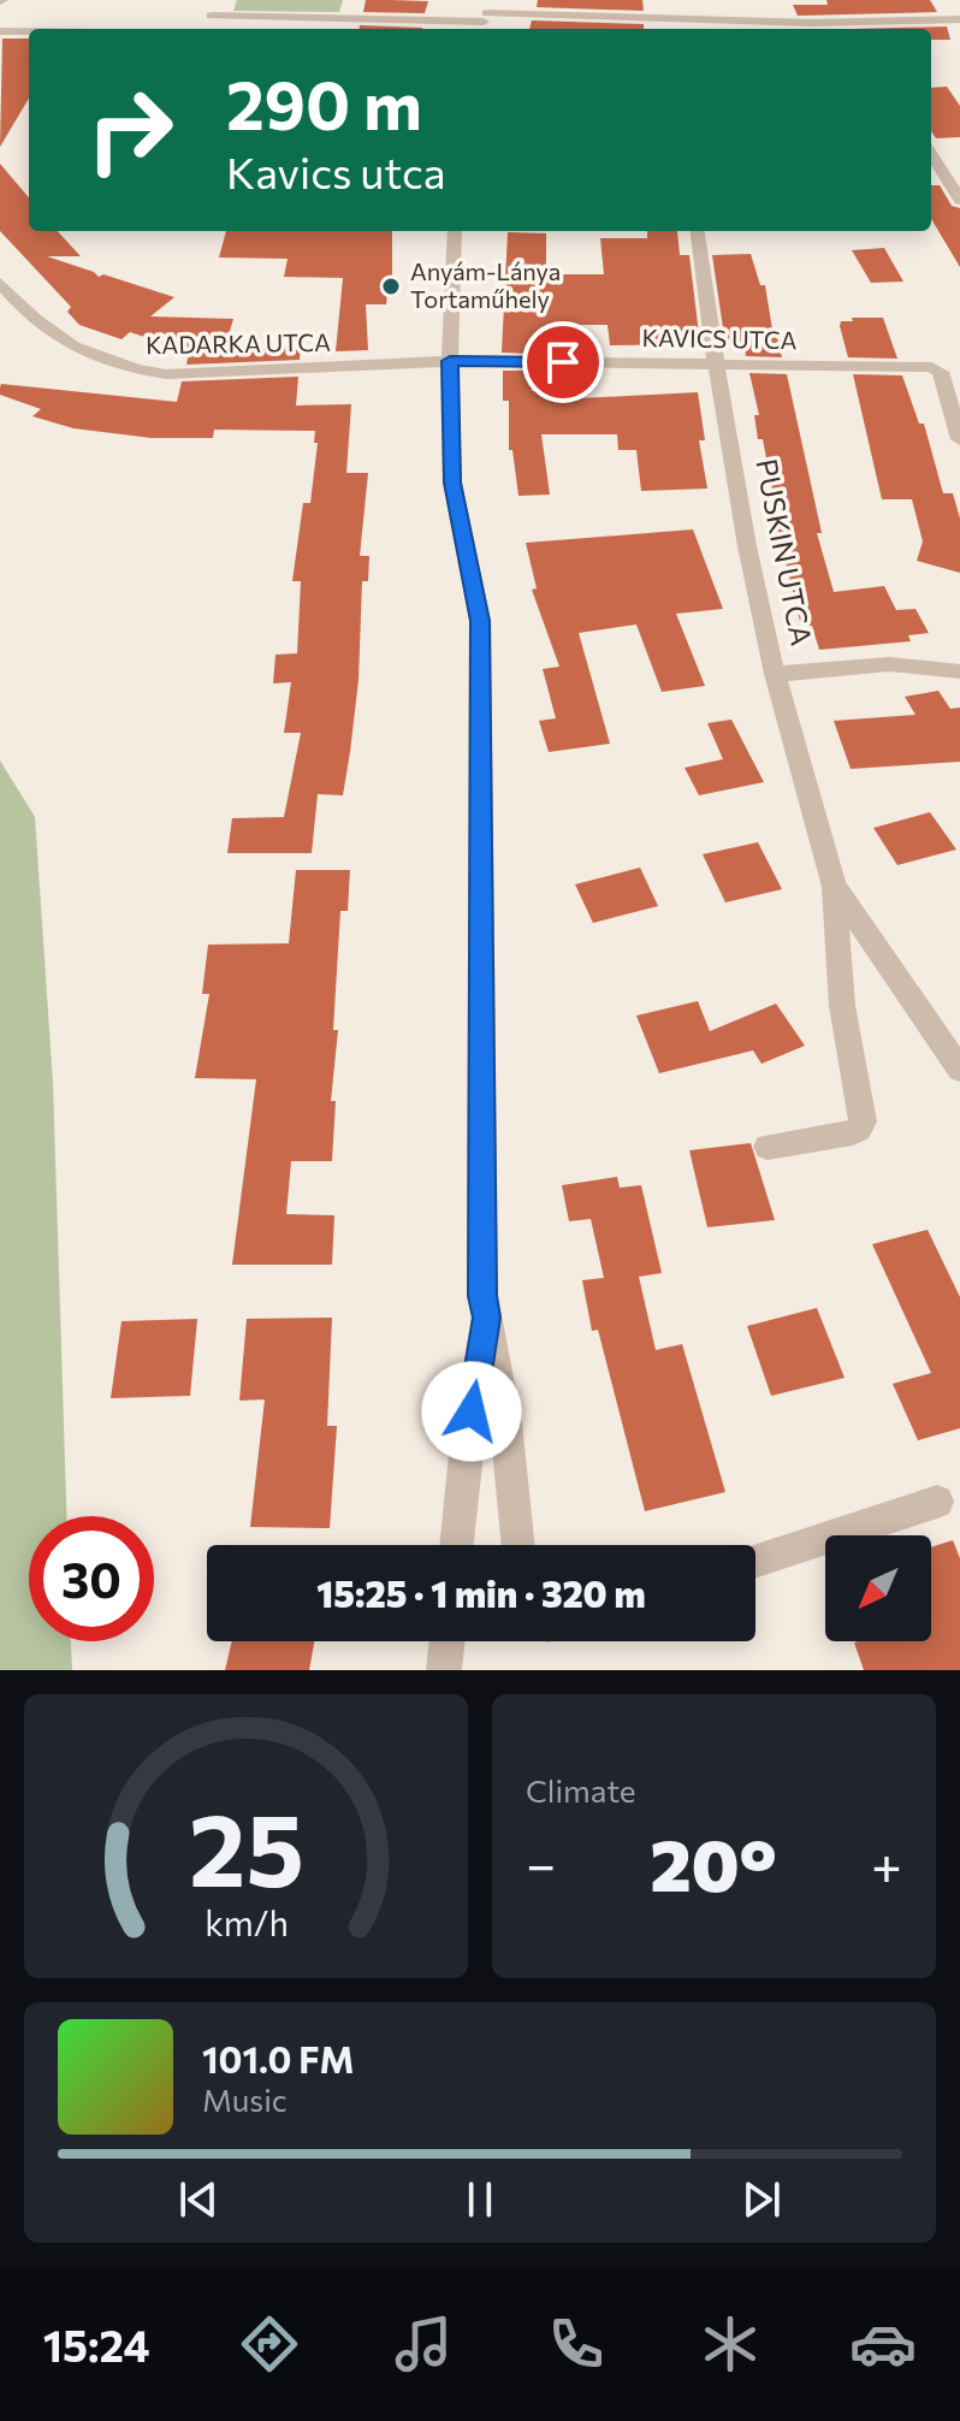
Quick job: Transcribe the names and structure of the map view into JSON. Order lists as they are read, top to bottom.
{
  "streets": {
    "street": ["KAVICS UTCA", "KADARKA UTCA", "PUSKIN UTCA"]
  },
  "crossings": [
    ["KAVICS UTCA", "KADARKA UTCA"],
    ["KAVICS UTCA", "PUSKIN UTCA"]
  ],
  "places": ["Anyám-Lánya Tortaműhely"],
  "north": "bottom left",
  "page": {
    "turn": ["290 m", "Kavics utca"],
    "limit": "30",
    "trip": "15:25 · 1 min · 320 m",
    "tile": "Climate",
    "heat": ["−", "20°", "+"],
    "song": ["101.0 FM", "Music"],
    "tabs": "15:24",
    "gauge": ["25", "km/h"]
  }
}
